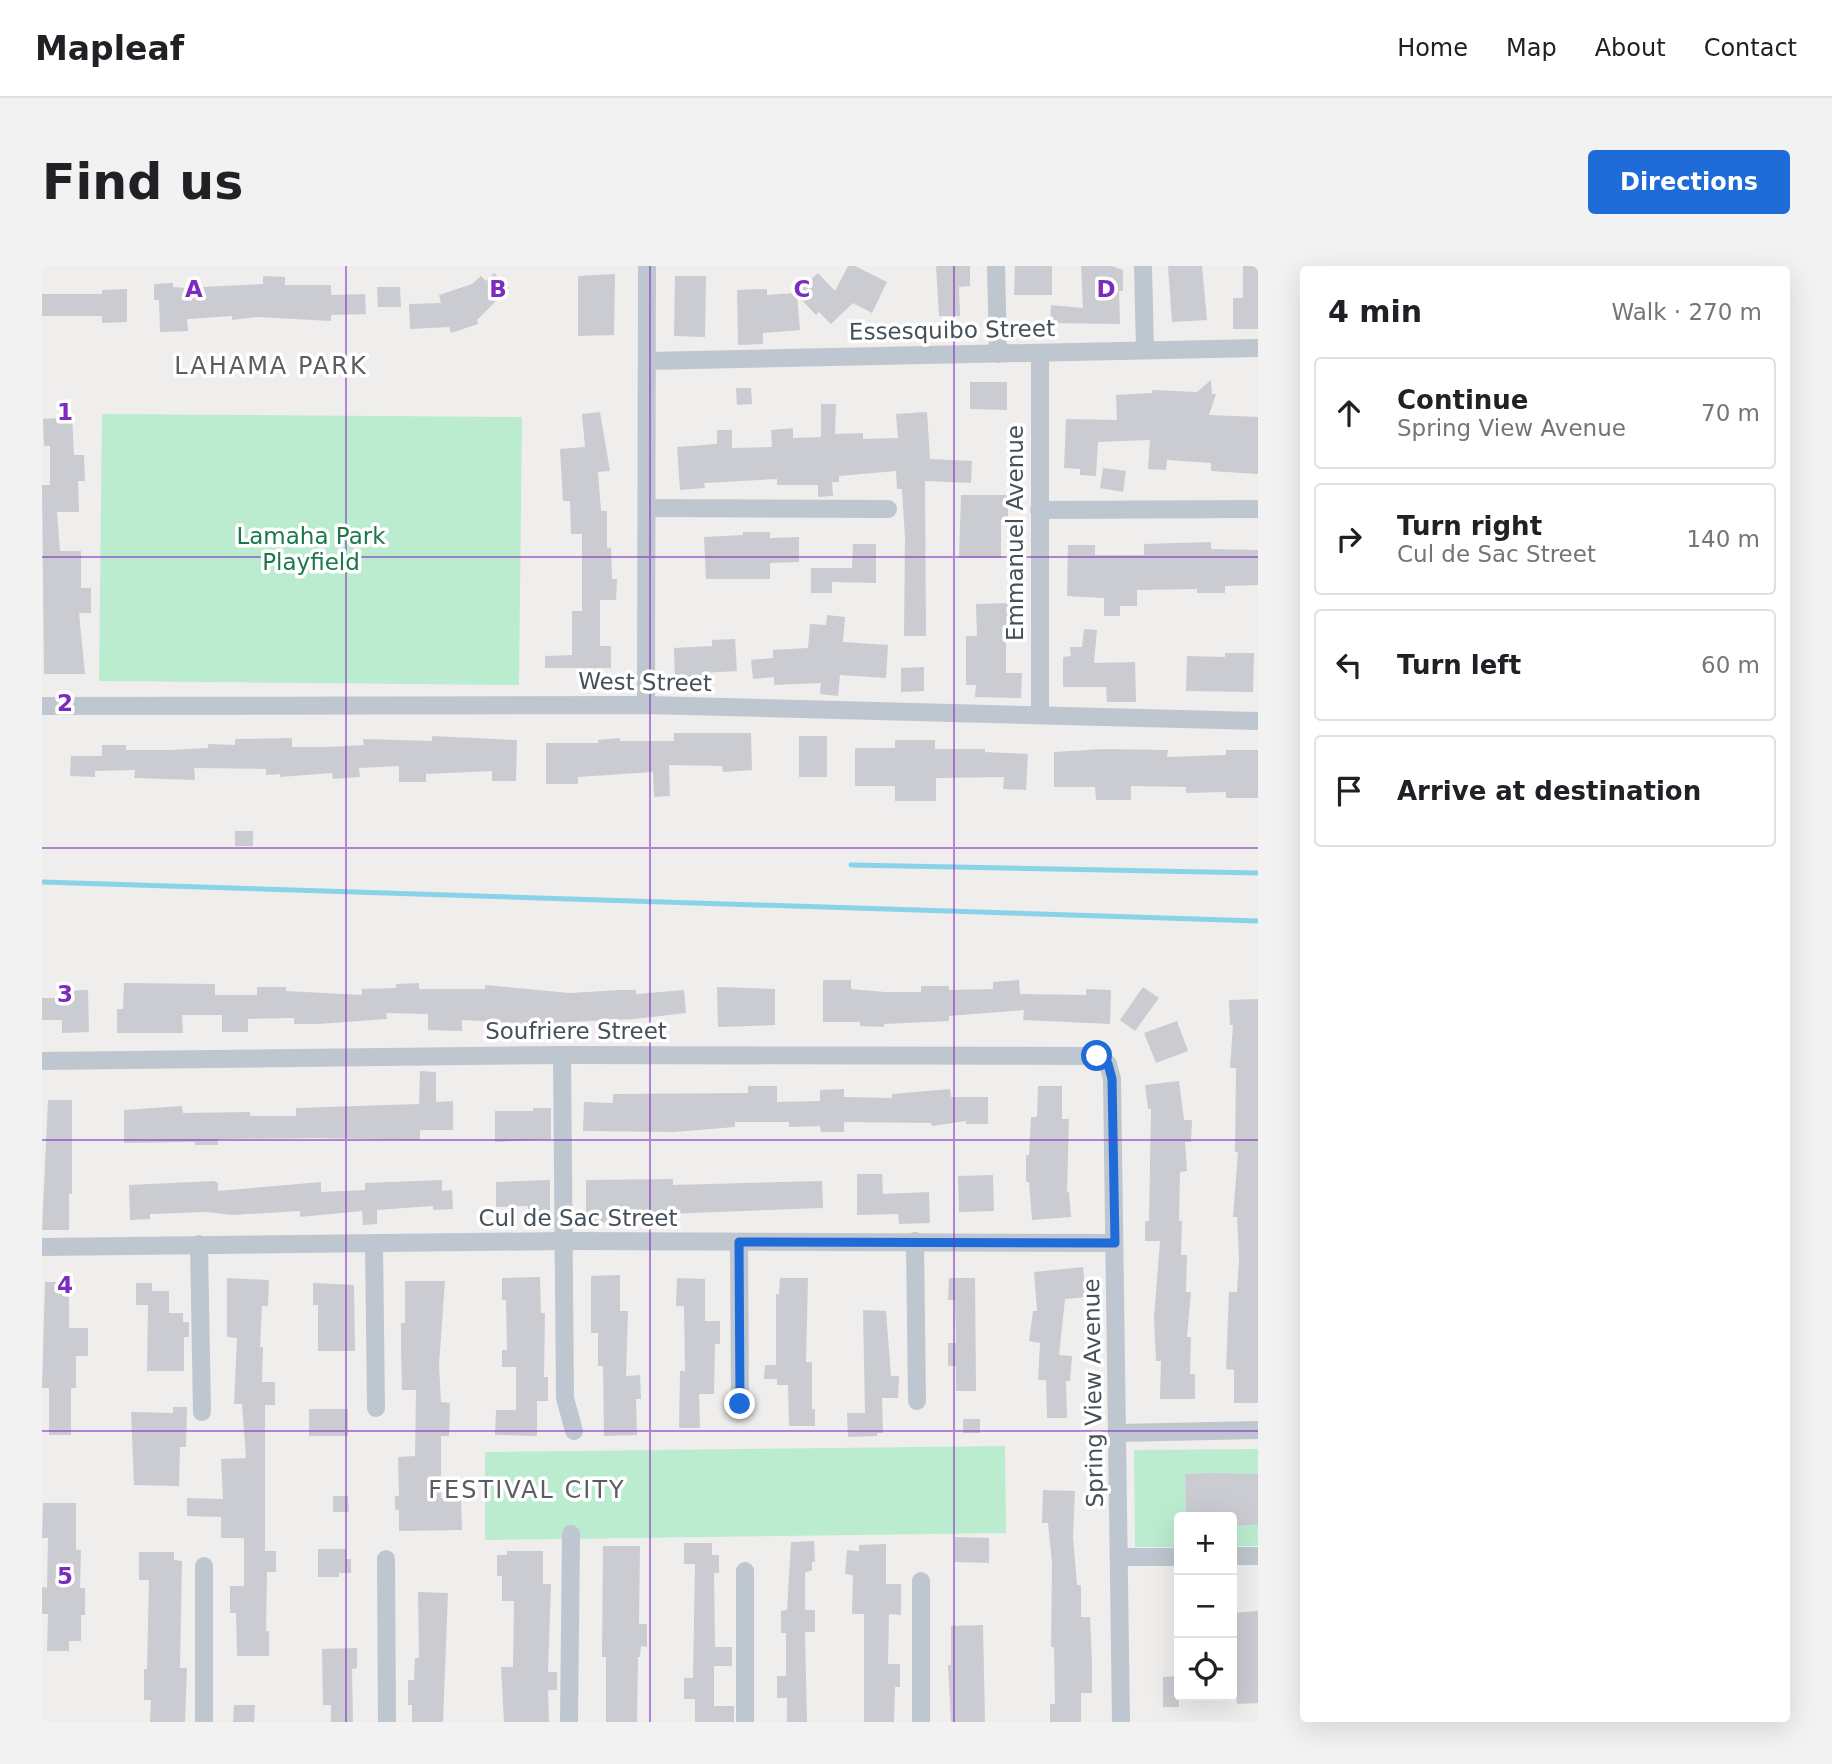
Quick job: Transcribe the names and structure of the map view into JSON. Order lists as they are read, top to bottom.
{
  "streets": {
    "street": [
      "Essesquibo Street",
      "Emmanuel Avenue",
      "West Street",
      "Soufriere Street",
      "Cul de Sac Street",
      "Spring View Avenue"
    ]
  },
  "crossings": [
    ["Essesquibo Street", "Emmanuel Avenue"],
    ["Emmanuel Avenue", "West Street"],
    ["Soufriere Street", "Spring View Avenue"],
    ["Cul de Sac Street", "Spring View Avenue"]
  ],
  "districts": ["LAHAMA PARK", "FESTIVAL CITY"],
  "parks": ["Lamaha Park Playfield"],
  "page": {
    "header": "Mapleaf",
    "nav": [
      "Home",
      "Map",
      "About",
      "Contact"
    ],
    "buttons": "Directions",
    "title": "Find us",
    "heading": ["4 min", "Walk · 270 m"],
    "list": [
      ["Continue", "Spring View Avenue", "70 m"],
      ["Turn right", "Cul de Sac Street", "140 m"],
      ["Turn left", "60 m"],
      "Arrive at destination"
    ],
    "map_buttons": ["+", "−"]
  },
  "grid": {
    "columns": [
      "A",
      "B",
      "C",
      "D"
    ],
    "rows": [
      "1",
      "2",
      "3",
      "4",
      "5"
    ]
  }
}
